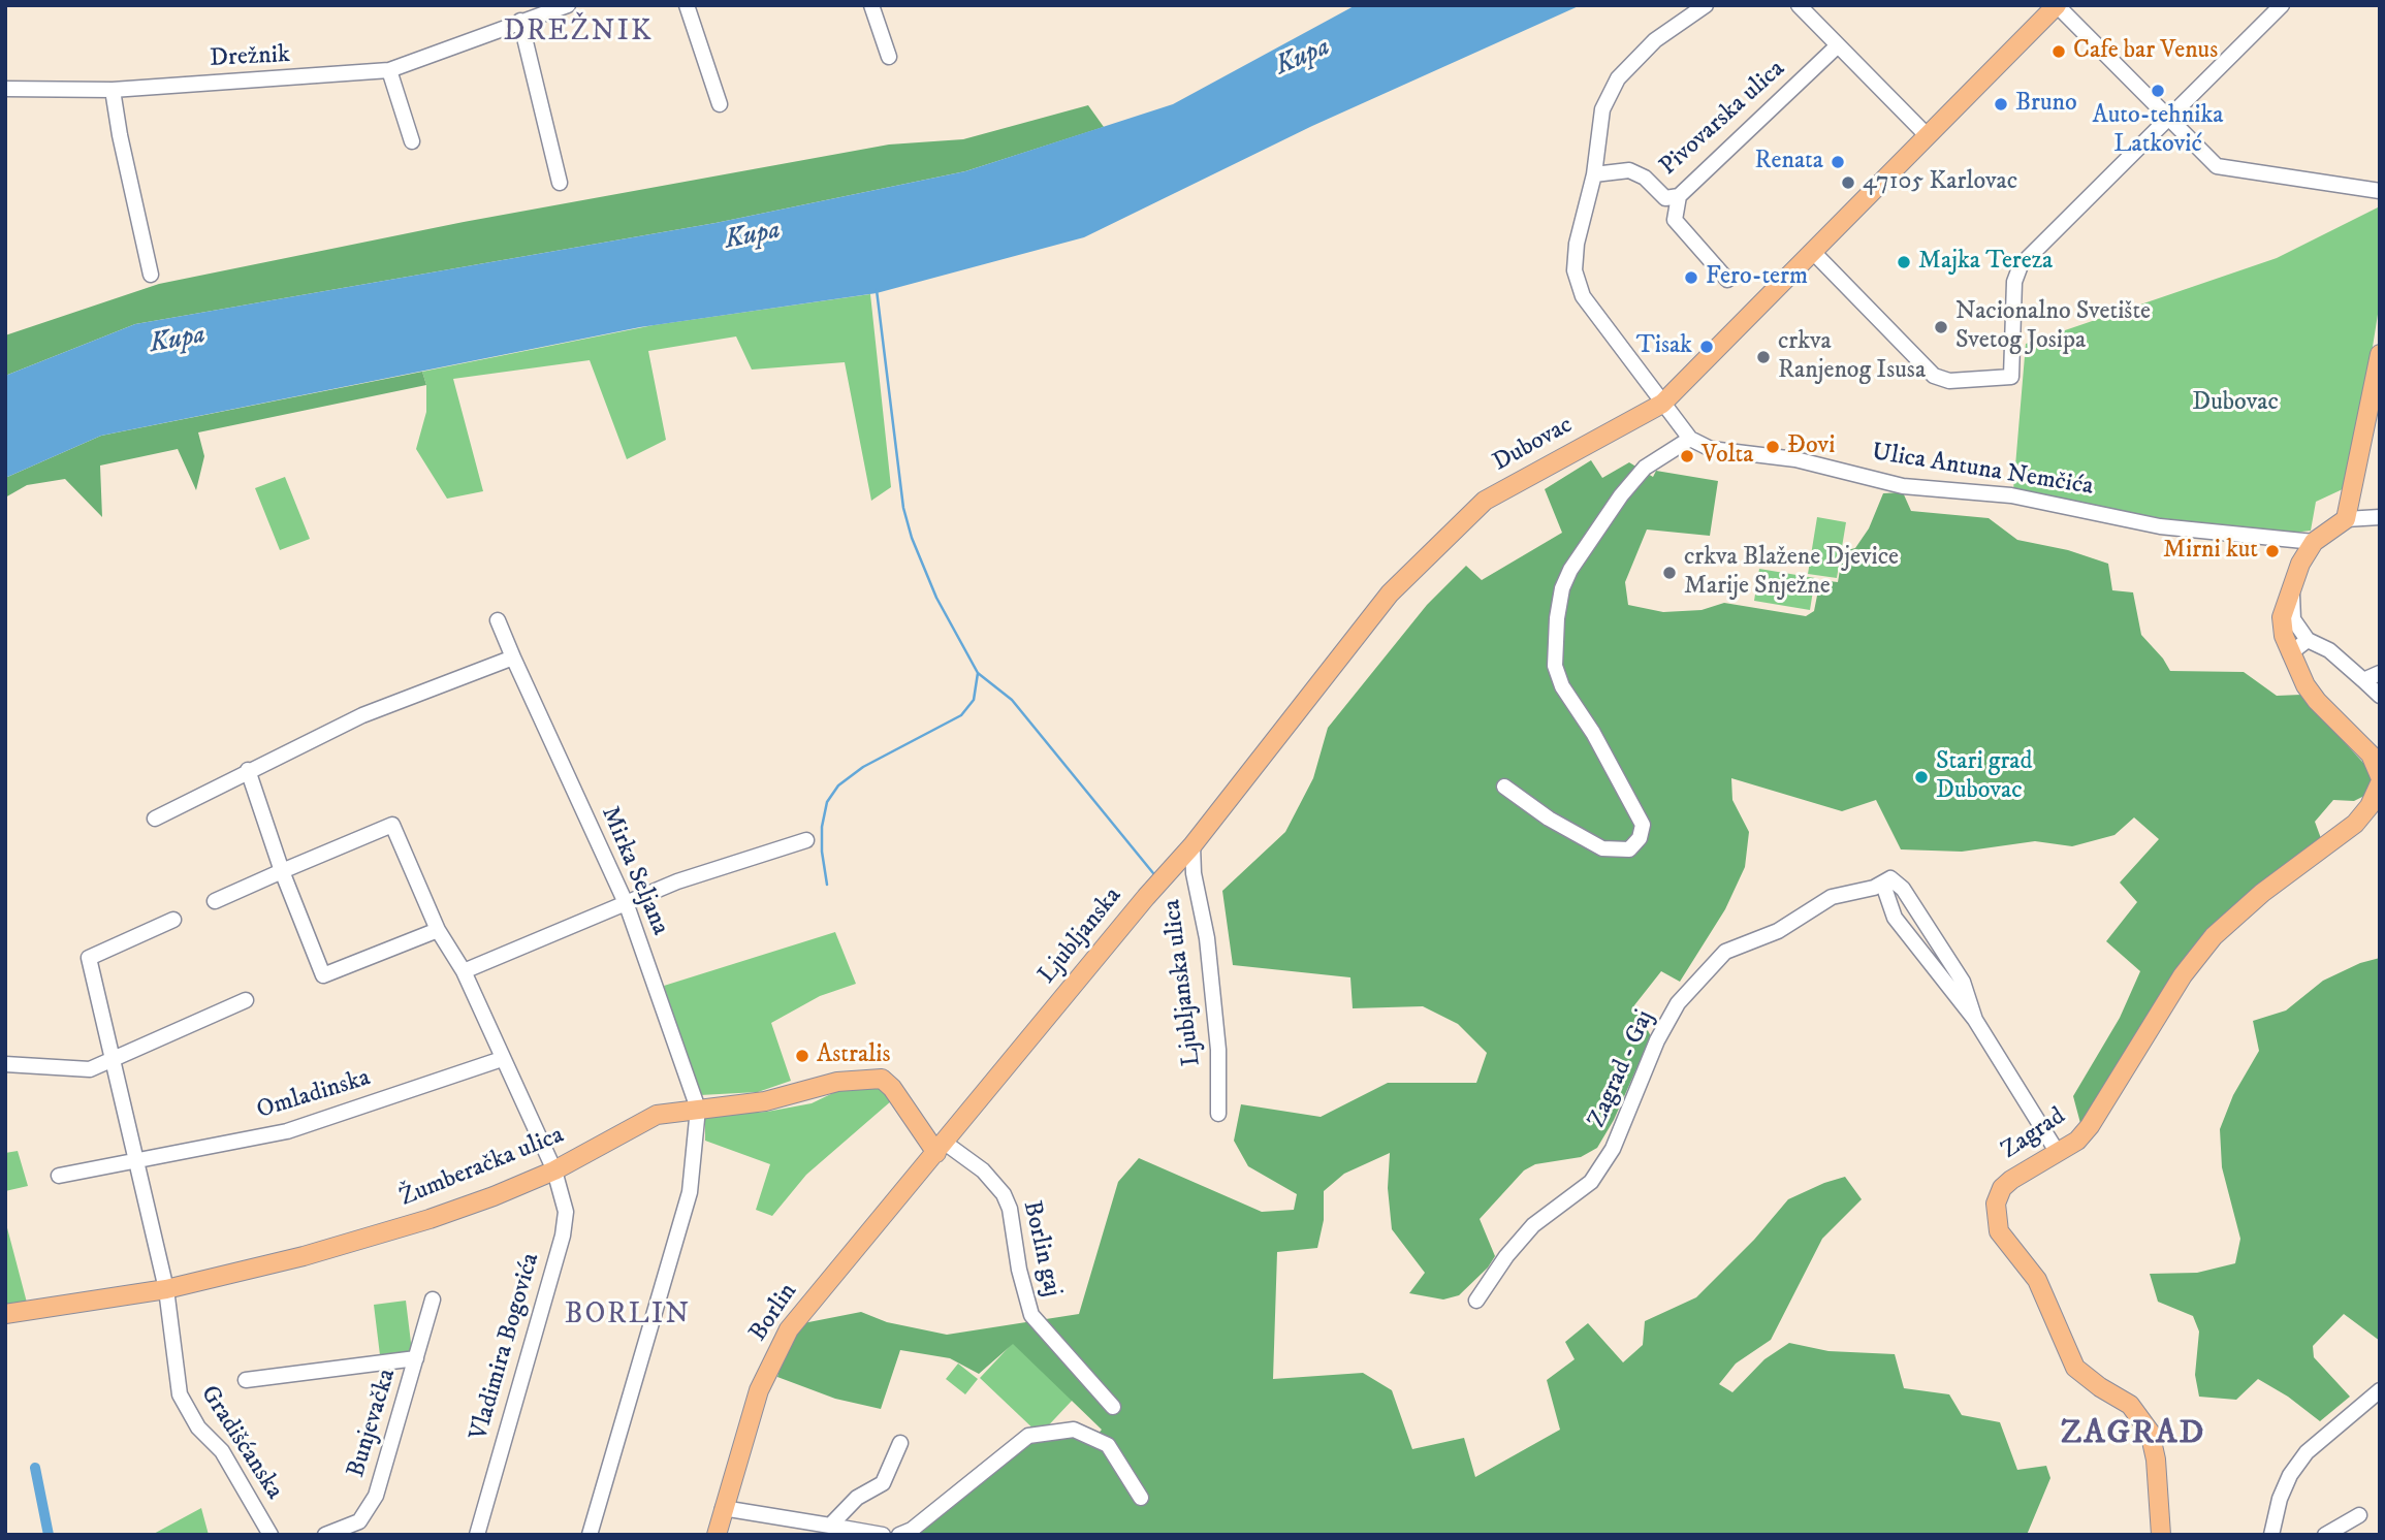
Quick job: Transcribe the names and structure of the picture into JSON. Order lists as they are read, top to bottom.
{
  "streets": {
    "main road": [
      "Dubovac",
      "Ljubljanska",
      "Zagrad",
      "Žumberačka ulica",
      "Borlin"
    ],
    "street": [
      "Drežnik",
      "Pivovarska ulica",
      "Ulica Antuna Nemčića",
      "Mirka Seljana",
      "Ljubljanska ulica",
      "Zagrad - Gaj",
      "Omladinska",
      "Borlin gaj",
      "Vladimira Bogovića",
      "Bunjevačka",
      "Gradišćanska"
    ]
  },
  "crossings": [
    ["Dubovac", "Ljubljanska"],
    ["Mirka Seljana", "Žumberačka ulica"],
    ["Ljubljanska", "Ljubljanska ulica"],
    ["Ljubljanska", "Žumberačka ulica"],
    ["Ljubljanska", "Borlin gaj"],
    ["Ljubljanska", "Borlin"],
    ["Omladinska", "Vladimira Bogovića"],
    ["Žumberačka ulica", "Borlin gaj"],
    ["Žumberačka ulica", "Borlin"],
    ["Žumberačka ulica", "Vladimira Bogovića"],
    ["Žumberačka ulica", "Gradišćanska"],
    ["Borlin gaj", "Borlin"]
  ],
  "districts": ["DREŽNIK", "BORLIN", "ZAGRAD"],
  "water": ["Kupa"],
  "parks": ["Dubovac"],
  "places": [
    "Cafe bar Venus",
    "Auto-tehnika Latković",
    "Bruno",
    "Renata",
    "47105 Karlovac",
    "Majka Tereza",
    "Fero-term",
    "Nacionalno Svetište Svetog Josipa",
    "Tisak",
    "crkva Ranjenog Isusa",
    "Đovi",
    "Volta",
    "Mirni kut",
    "crkva Blažene Djevice Marije Snježne",
    "Stari grad Dubovac",
    "Astralis"
  ]
}
